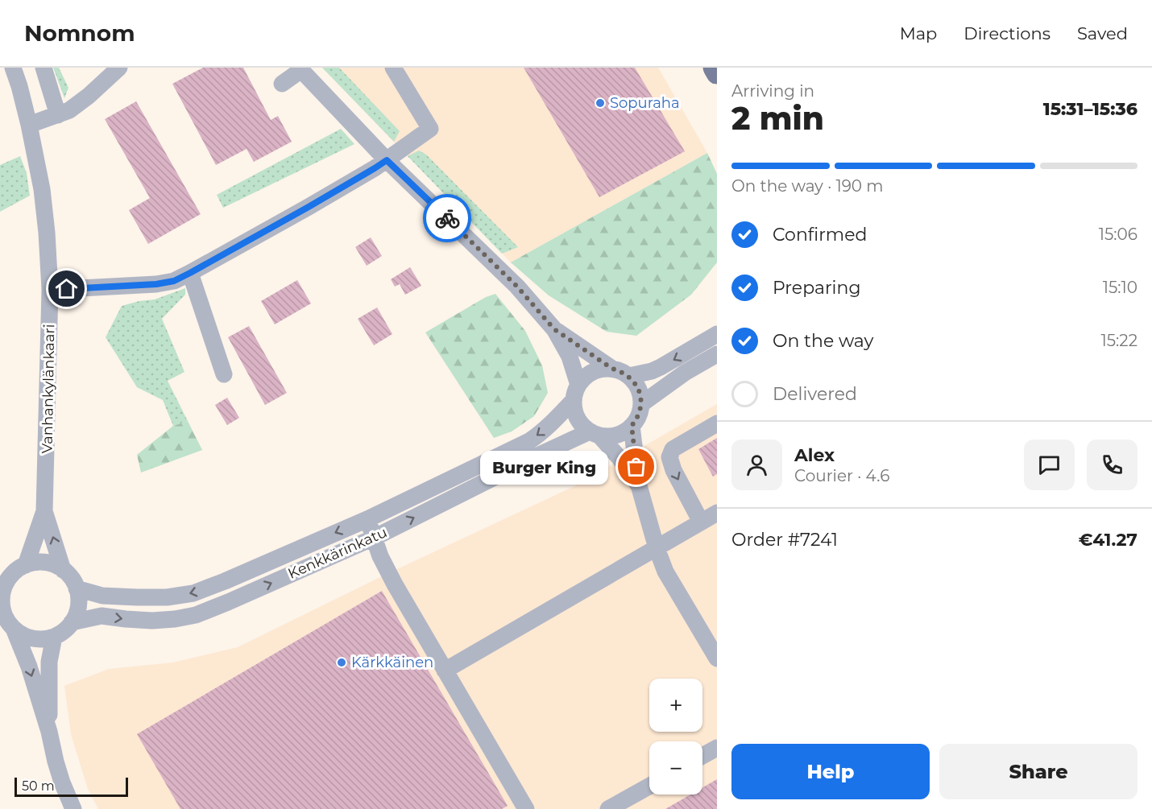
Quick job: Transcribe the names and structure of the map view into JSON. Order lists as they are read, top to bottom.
{
  "streets": {
    "street": ["Vanhankylänkaari", "Kenkkärinkatu"]
  },
  "crossings": [
    ["Vanhankylänkaari", "Kenkkärinkatu"]
  ],
  "places": ["Sopuraha", "Burger King", "Kärkkäinen"],
  "scale_bar": "50 m",
  "page": {
    "header": "Nomnom",
    "nav": ["Map", "Directions", "Saved"],
    "heading": ["2 min", "Arriving in", "15:31–15:36"],
    "panel": [
      "Alex",
      "Courier · 4.6",
      "Order #7241",
      "€41.27"
    ],
    "bar": "On the way · 190 m",
    "list": [
      ["Confirmed", "15:06"],
      ["Preparing", "15:10"],
      ["On the way", "15:22"],
      "Delivered"
    ],
    "bubble": "Burger King",
    "map_buttons": ["+", "−"],
    "buttons": ["Help", "Share"],
    "scale": "50 m"
  }
}
